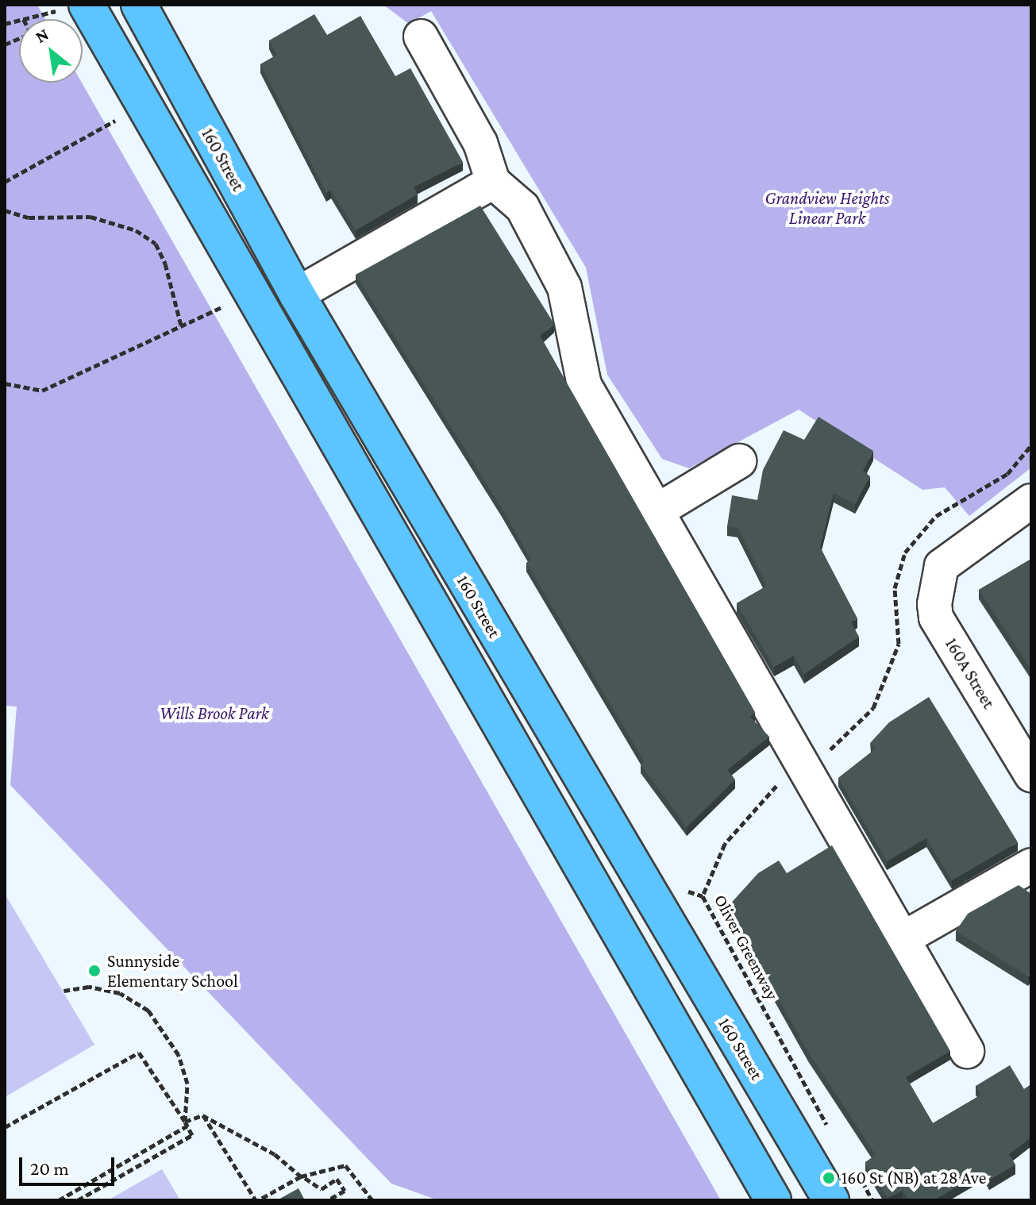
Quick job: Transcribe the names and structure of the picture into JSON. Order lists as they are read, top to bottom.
{
  "streets": {
    "main road": ["160 Street"],
    "street": ["160A Street"],
    "path": ["Oliver Greenway"]
  },
  "parks": ["Grandview Heights Linear Park", "Wills Brook Park"],
  "places": ["Sunnyside Elementary School", "160 St (NB) at 28 Ave"],
  "scale_bar": "20 m",
  "north": "top left"
}
